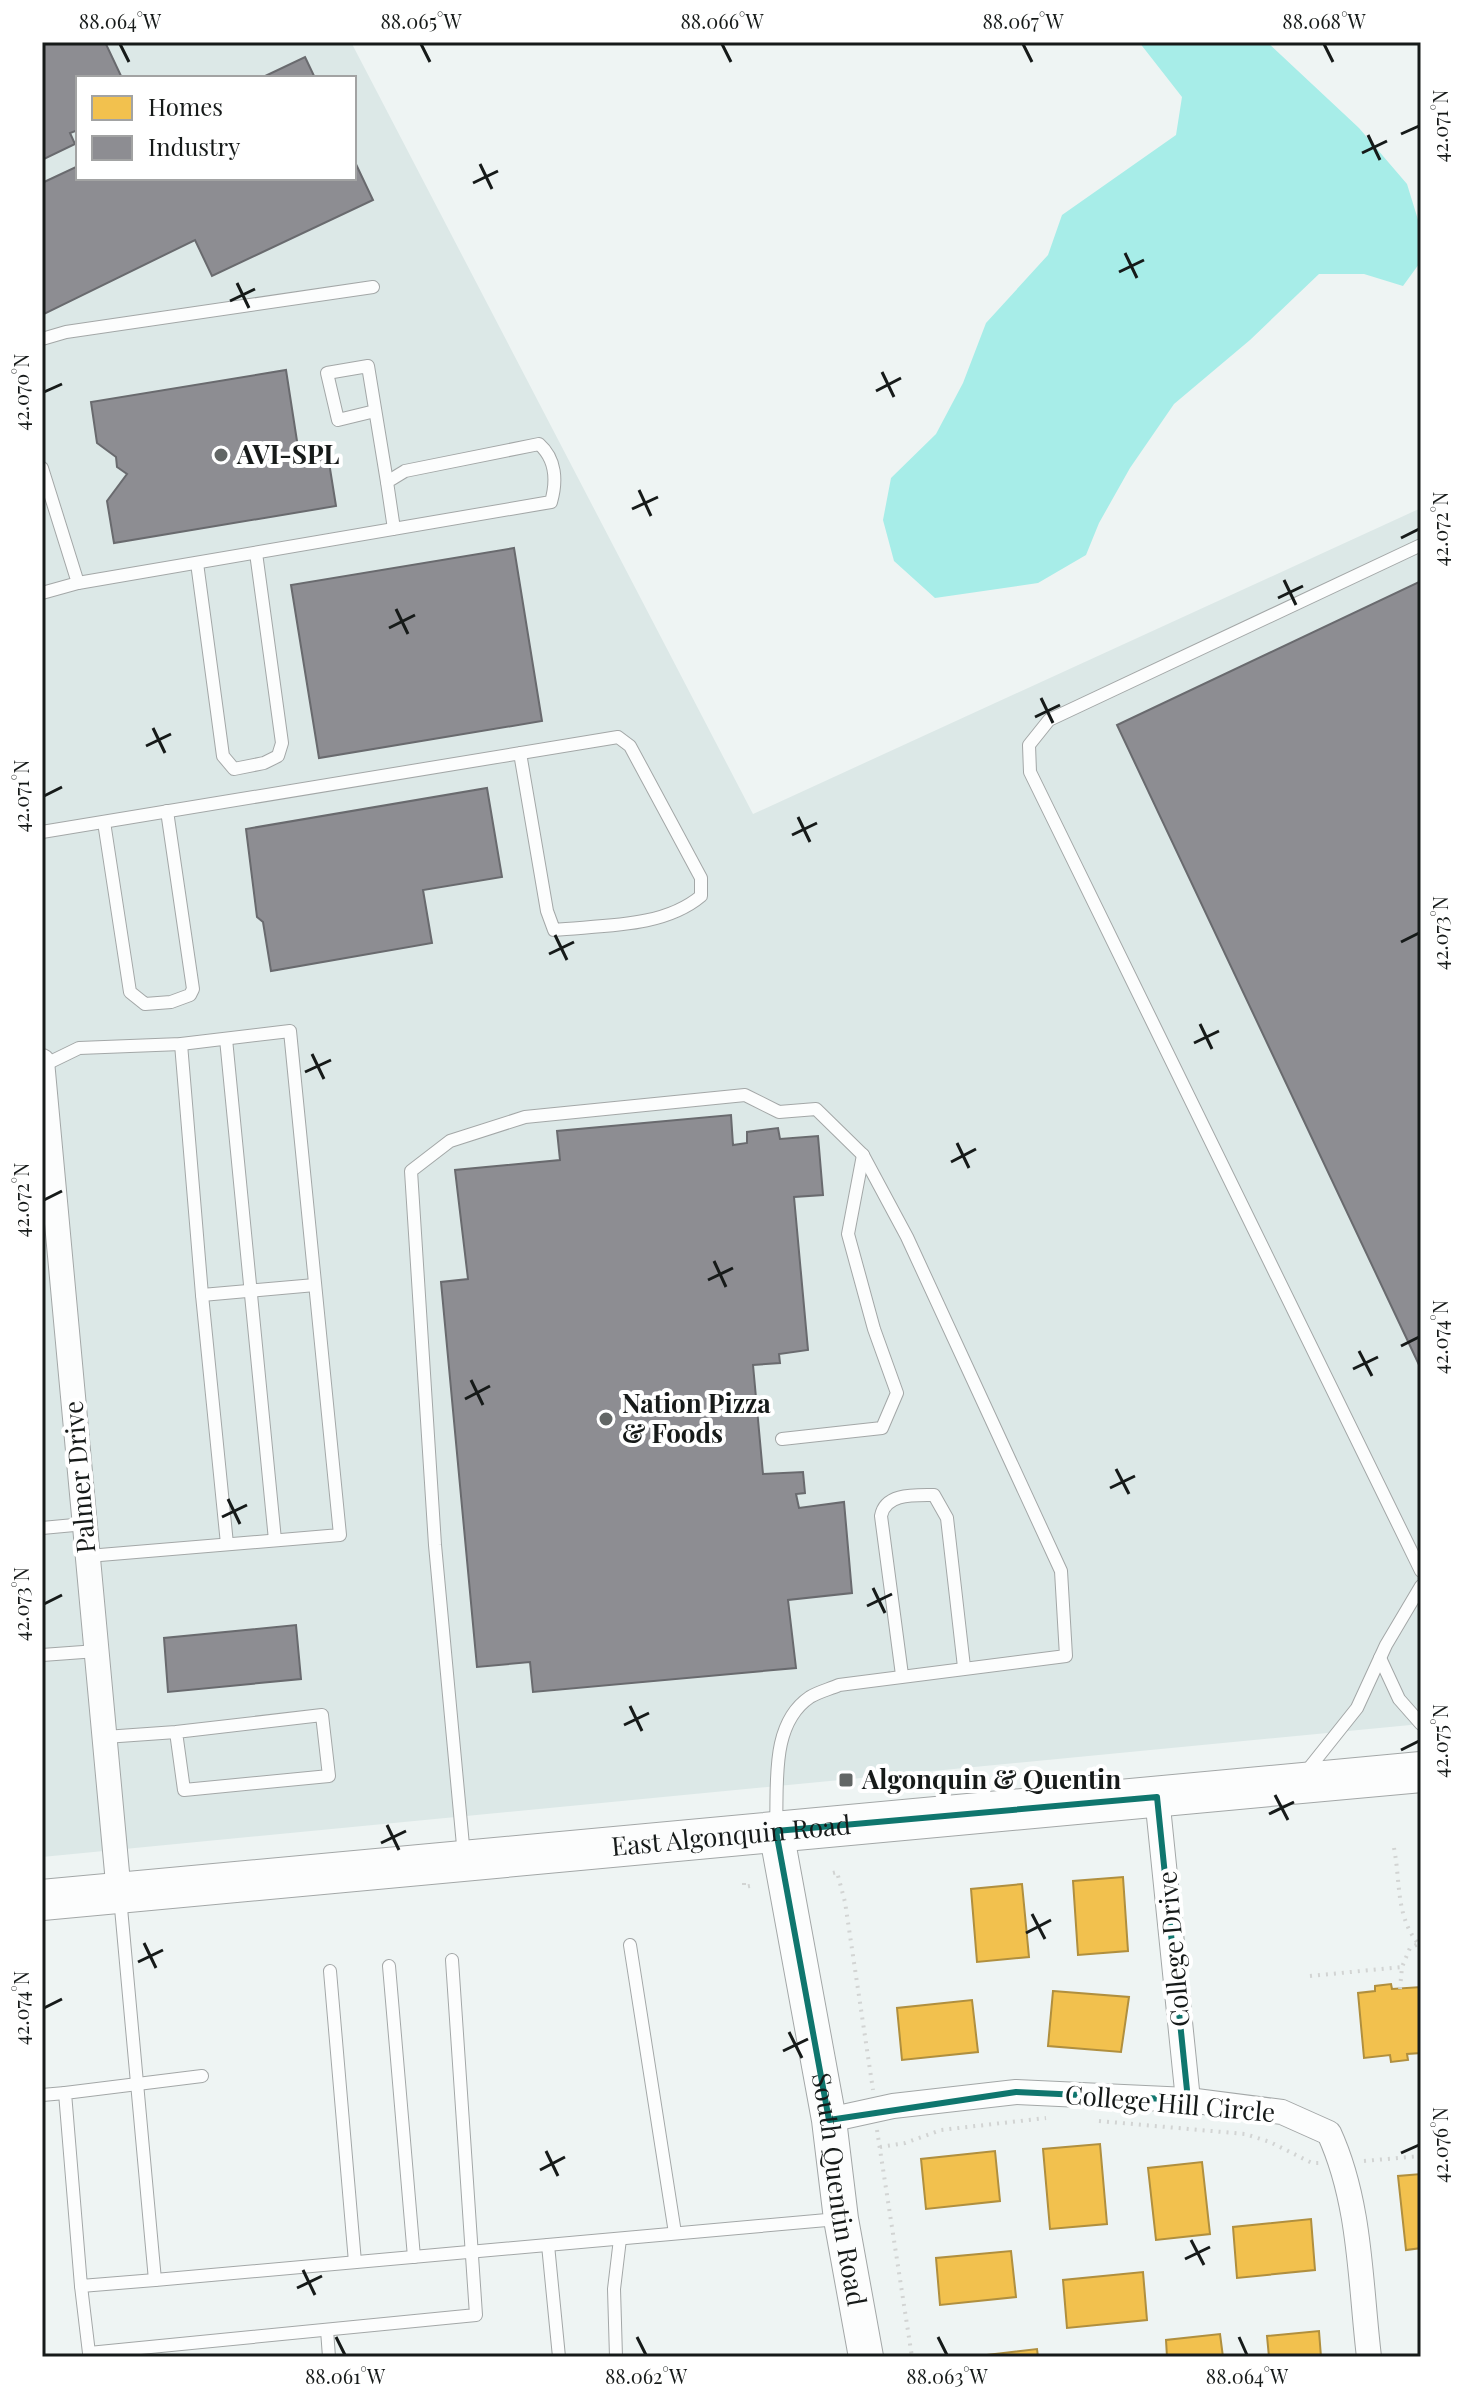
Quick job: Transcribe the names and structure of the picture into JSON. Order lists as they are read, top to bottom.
{
  "streets": {
    "main road": ["East Algonquin Road", "South Quentin Road"],
    "street": ["Palmer Drive", "College Drive", "College Hill Circle"]
  },
  "crossings": [
    ["Palmer Drive", "East Algonquin Road"],
    ["East Algonquin Road", "College Drive"],
    ["East Algonquin Road", "South Quentin Road"],
    ["College Drive", "College Hill Circle"],
    ["College Hill Circle", "South Quentin Road"]
  ],
  "places": {
    "other": ["AVI-SPL", "Nation Pizza & Foods"],
    "transit": ["Algonquin & Quentin"]
  },
  "legend": ["Homes", "Industry"],
  "coordinates": [
    "88.064°W",
    "88.065°W",
    "88.066°W",
    "88.067°W",
    "88.068°W",
    "42.071°N",
    "42.070°N",
    "42.072°N",
    "42.073°N",
    "42.074°N",
    "42.075°N",
    "42.076°N",
    "88.061°W",
    "88.062°W",
    "88.063°W"
  ]
}
